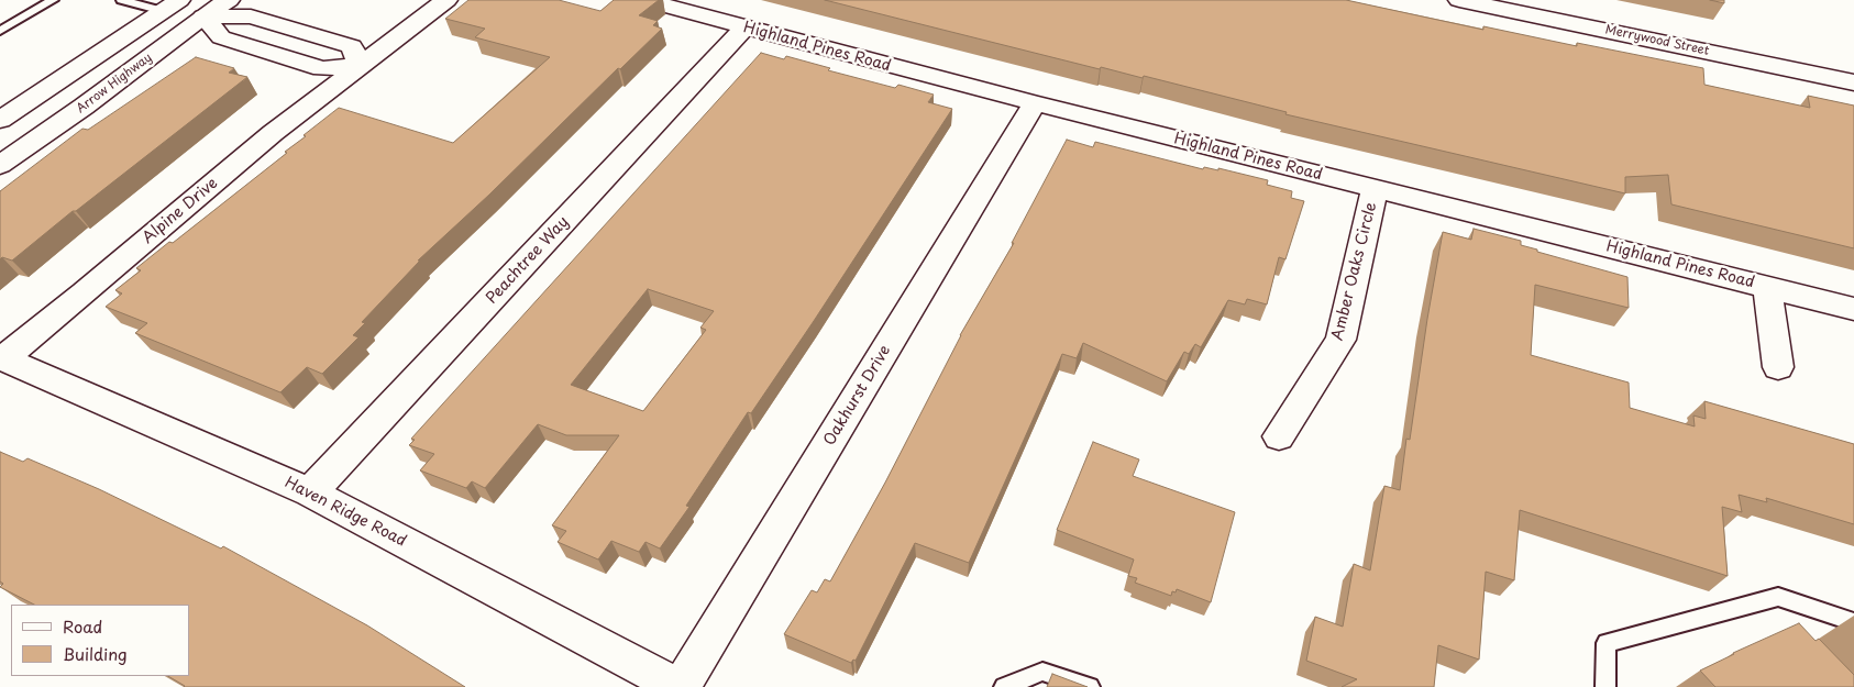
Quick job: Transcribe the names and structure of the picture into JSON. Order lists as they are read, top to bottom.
{
  "streets": {
    "street": [
      "Merrywood Street",
      "Highland Pines Road",
      "Arrow Highway",
      "Alpine Drive",
      "Peachtree Way",
      "Amber Oaks Circle",
      "Oakhurst Drive",
      "Haven Ridge Road"
    ]
  },
  "crossings": [
    ["Highland Pines Road", "Peachtree Way"],
    ["Highland Pines Road", "Amber Oaks Circle"],
    ["Highland Pines Road", "Oakhurst Drive"],
    ["Alpine Drive", "Haven Ridge Road"],
    ["Peachtree Way", "Haven Ridge Road"],
    ["Oakhurst Drive", "Haven Ridge Road"]
  ],
  "legend": ["Road", "Building"]
}
